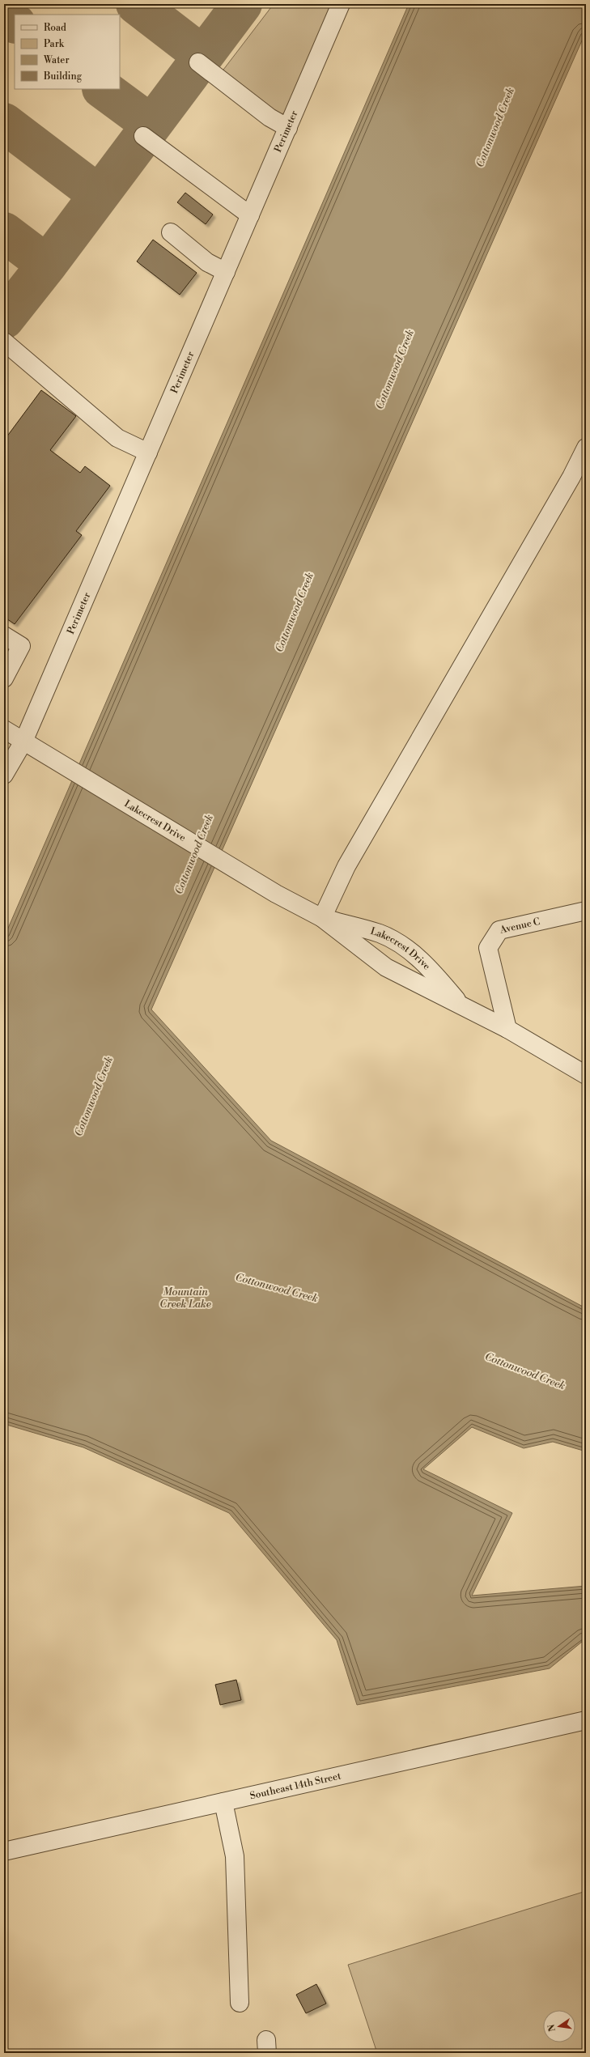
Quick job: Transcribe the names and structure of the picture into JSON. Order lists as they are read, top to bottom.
{
  "streets": {
    "street": [
      "Perimeter",
      "Lakecrest Drive",
      "Avenue C",
      "Southeast 14th Street"
    ]
  },
  "crossings": [
    ["Perimeter", "Lakecrest Drive"],
    ["Lakecrest Drive", "Avenue C"]
  ],
  "water": ["Cottonwood Creek", "Mountain Creek Lake"],
  "legend": [
    "Road",
    "Park",
    "Water",
    "Building"
  ],
  "north": "left"
}
